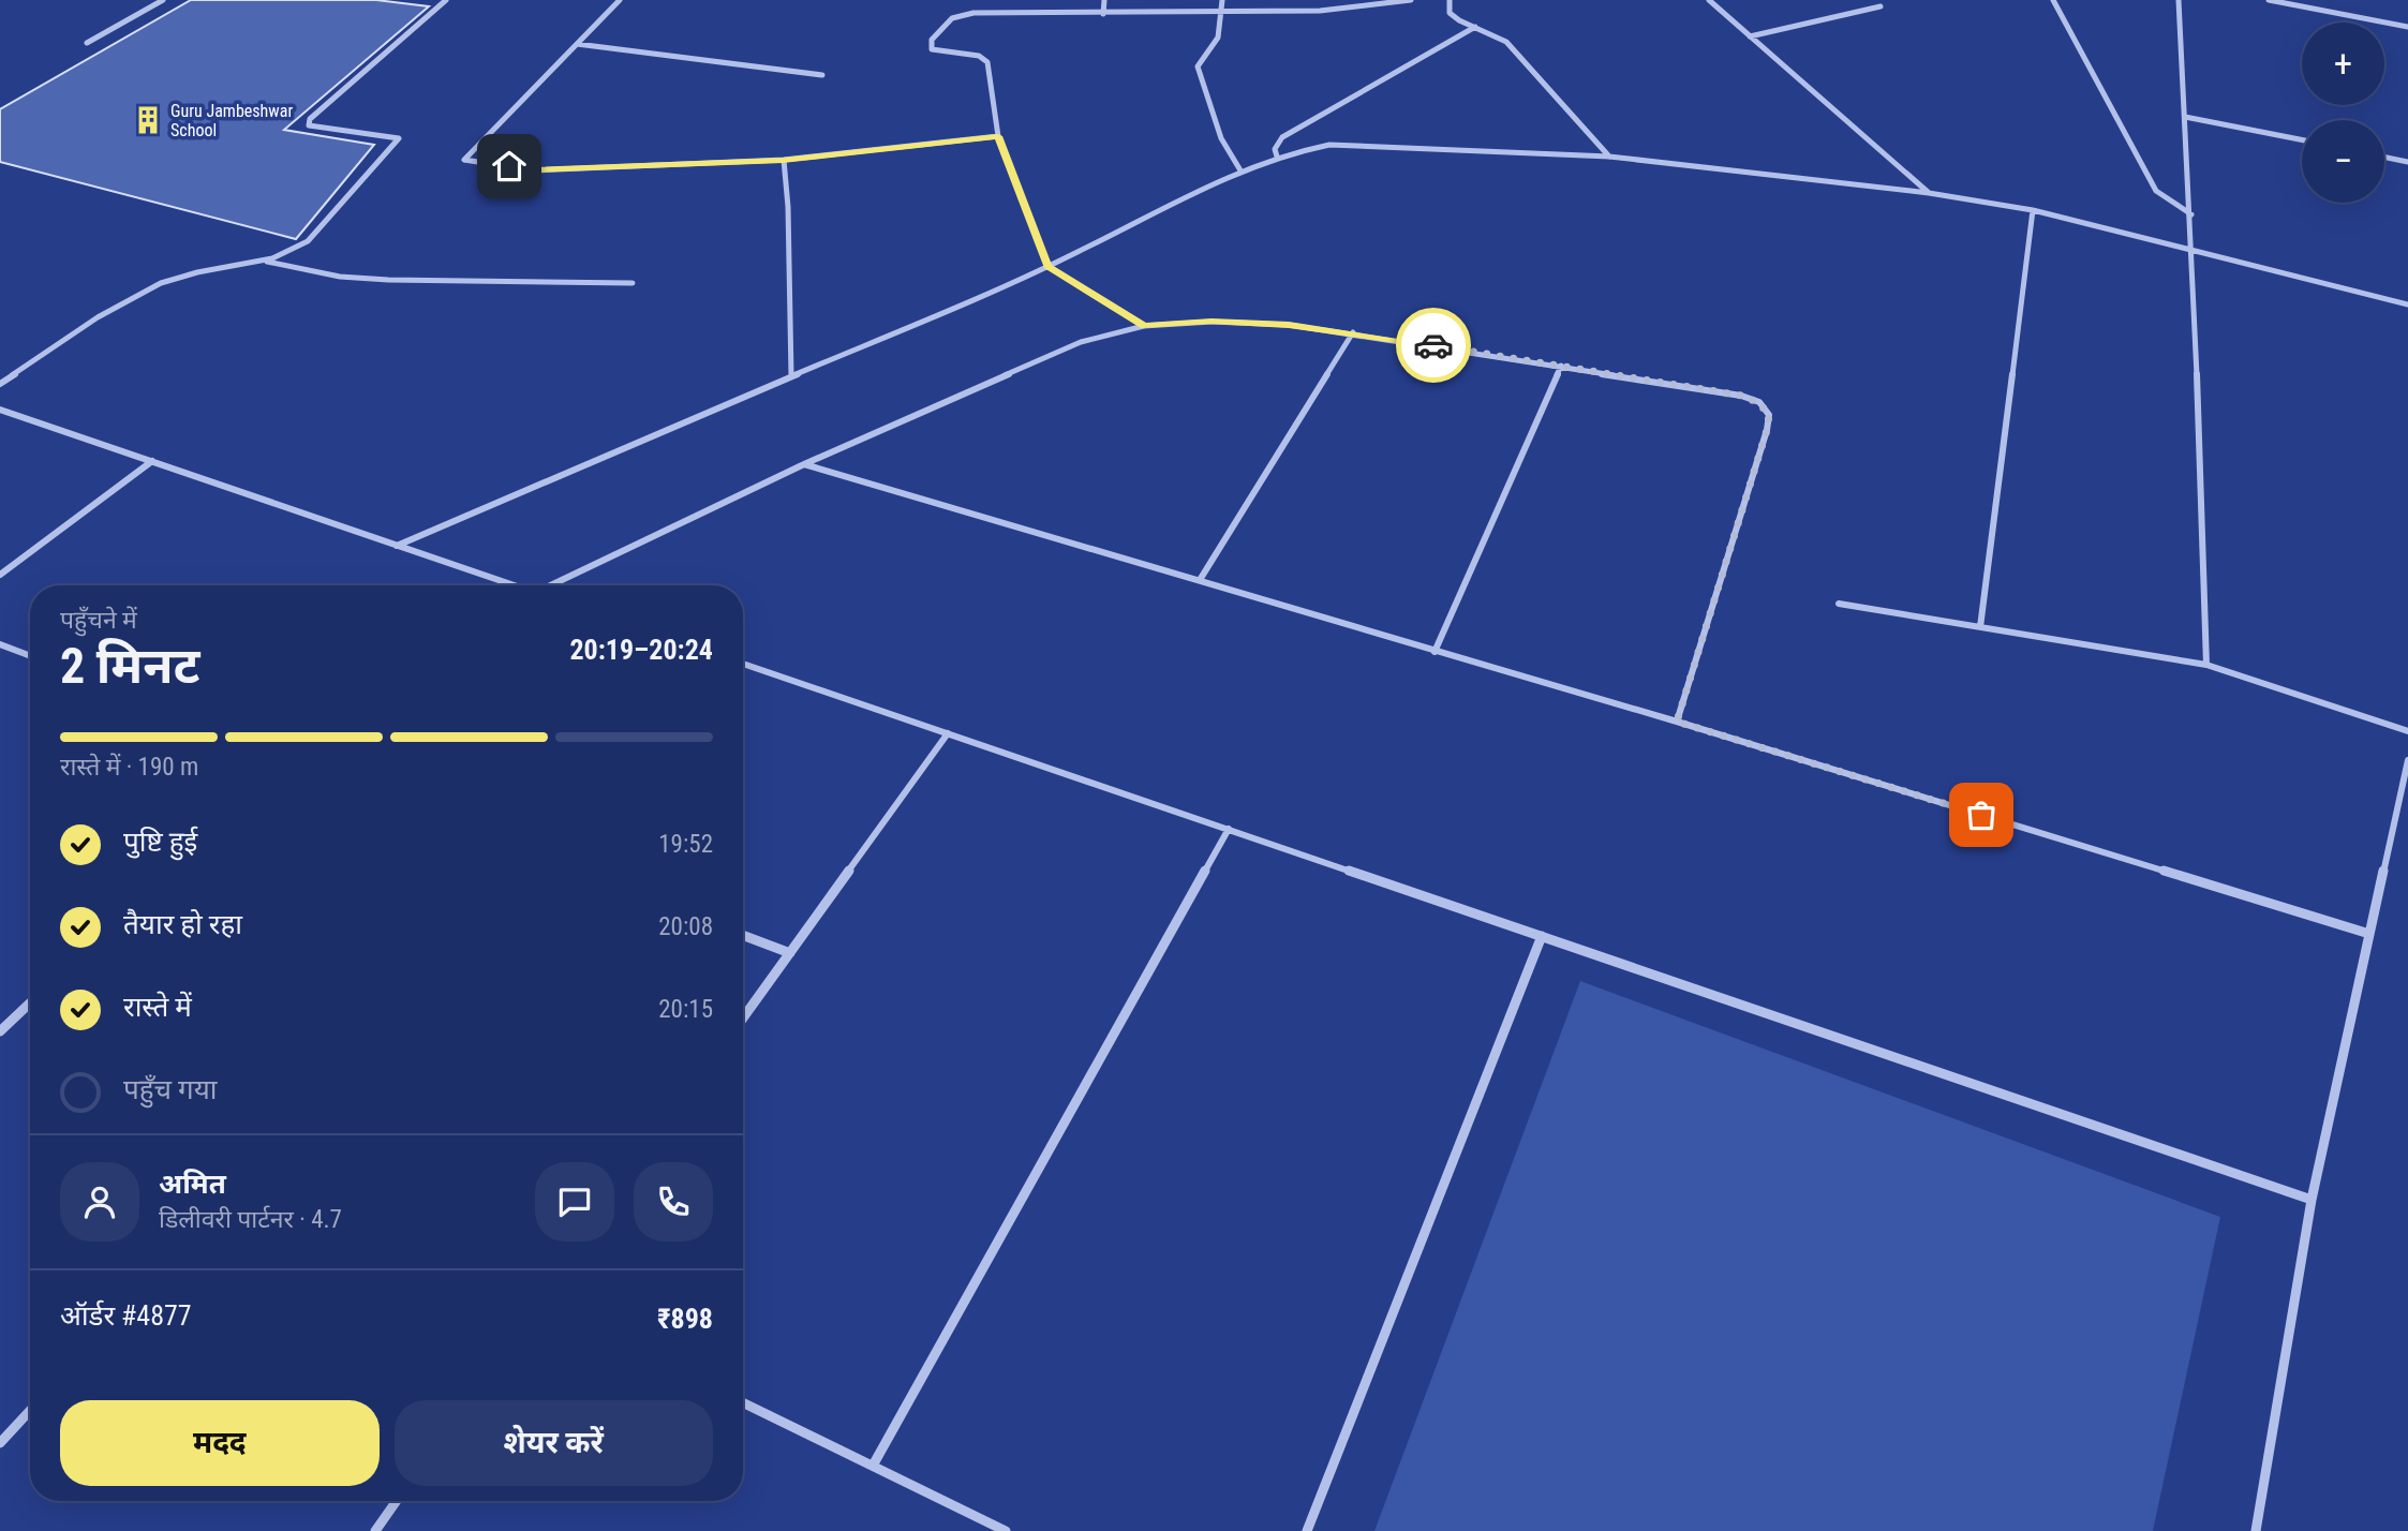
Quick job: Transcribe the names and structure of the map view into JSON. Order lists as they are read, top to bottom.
{
  "places": {
    "building": ["Guru Jambeshwar School"]
  },
  "page": {
    "map_buttons": ["+", "−"],
    "heading": ["2 मिनट", "पहुँचने में", "20:19–20:24"],
    "panel": [
      "अमित",
      "डिलीवरी पार्टनर · 4.7",
      "ऑर्डर #4877",
      "₹898"
    ],
    "bar": "रास्ते में · 190 m",
    "list": [
      ["पुष्टि हुई", "19:52"],
      ["तैयार हो रहा", "20:08"],
      ["रास्ते में", "20:15"],
      "पहुँच गया"
    ],
    "buttons": ["मदद", "शेयर करें"]
  }
}
